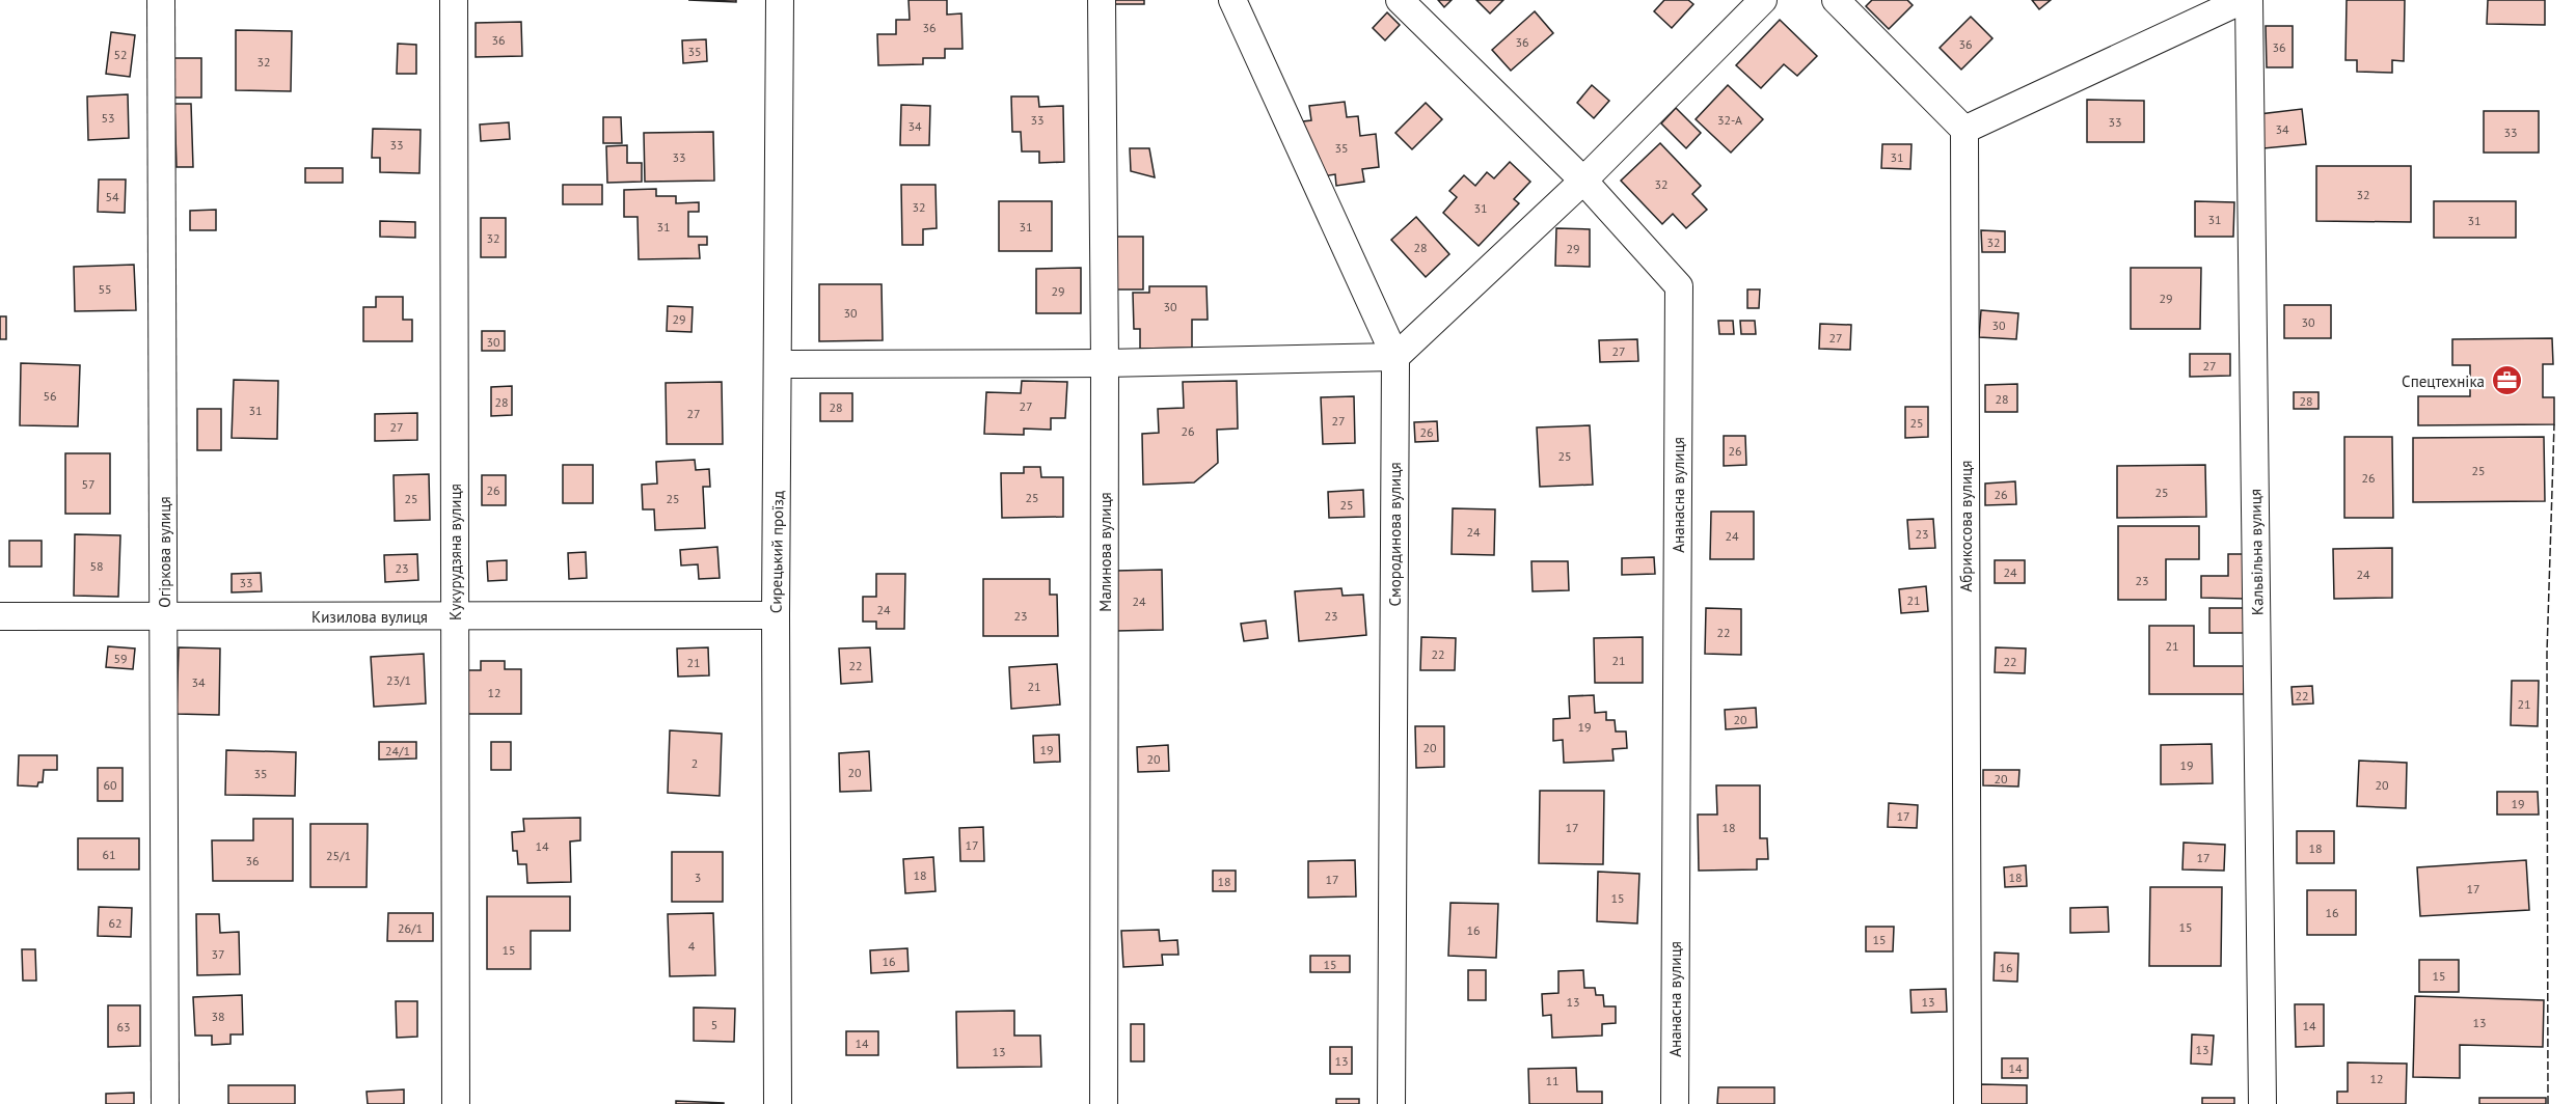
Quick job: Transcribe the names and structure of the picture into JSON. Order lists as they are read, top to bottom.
{
  "streets": {
    "street": [
      "Ананасна вулиця",
      "Абрикосова вулиця",
      "Смородинова вулиця",
      "Огіркова вулиця",
      "Кукурудзяна вулиця",
      "Сирецький проїзд",
      "Малинова вулиця",
      "Кальвільна вулиця",
      "Кизилова вулиця"
    ]
  },
  "crossings": [
    ["Огіркова вулиця", "Кизилова вулиця"],
    ["Кукурудзяна вулиця", "Кизилова вулиця"],
    ["Сирецький проїзд", "Кизилова вулиця"]
  ],
  "places": {
    "office": ["Спецтехніка"]
  },
  "house_numbers": [
    "36",
    "36",
    "36",
    "36",
    "36",
    "35",
    "52",
    "32",
    "53",
    "33",
    "32-А",
    "33",
    "34",
    "34",
    "33",
    "33",
    "35",
    "33",
    "31",
    "32",
    "32",
    "54",
    "32",
    "31",
    "31",
    "31",
    "31",
    "31",
    "32",
    "32",
    "28",
    "29",
    "55",
    "29",
    "29",
    "30",
    "30",
    "29",
    "30",
    "30",
    "27",
    "30",
    "27",
    "27",
    "56",
    "28",
    "28",
    "28",
    "27",
    "28",
    "31",
    "27",
    "27",
    "25",
    "27",
    "26",
    "26",
    "26",
    "25",
    "25",
    "26",
    "57",
    "26",
    "25",
    "26",
    "25",
    "25",
    "25",
    "25",
    "24",
    "23",
    "24",
    "58",
    "23",
    "24",
    "24",
    "23",
    "33",
    "21",
    "24",
    "24",
    "23",
    "23",
    "22",
    "21",
    "22",
    "59",
    "21",
    "22",
    "21",
    "22",
    "23/1",
    "34",
    "21",
    "12",
    "22",
    "21",
    "20",
    "19",
    "20",
    "19",
    "24/1",
    "20",
    "2",
    "19",
    "20",
    "35",
    "20",
    "60",
    "20",
    "19",
    "17",
    "17",
    "18",
    "17",
    "14",
    "18",
    "61",
    "25/1",
    "17",
    "36",
    "18",
    "3",
    "18",
    "17",
    "18",
    "17",
    "15",
    "16",
    "62",
    "15",
    "26/1",
    "16",
    "15",
    "4",
    "15",
    "37",
    "16",
    "15",
    "16",
    "15",
    "13",
    "13",
    "38",
    "13",
    "5",
    "14",
    "63",
    "14",
    "13",
    "13",
    "13",
    "14",
    "12",
    "11"
  ]
}
